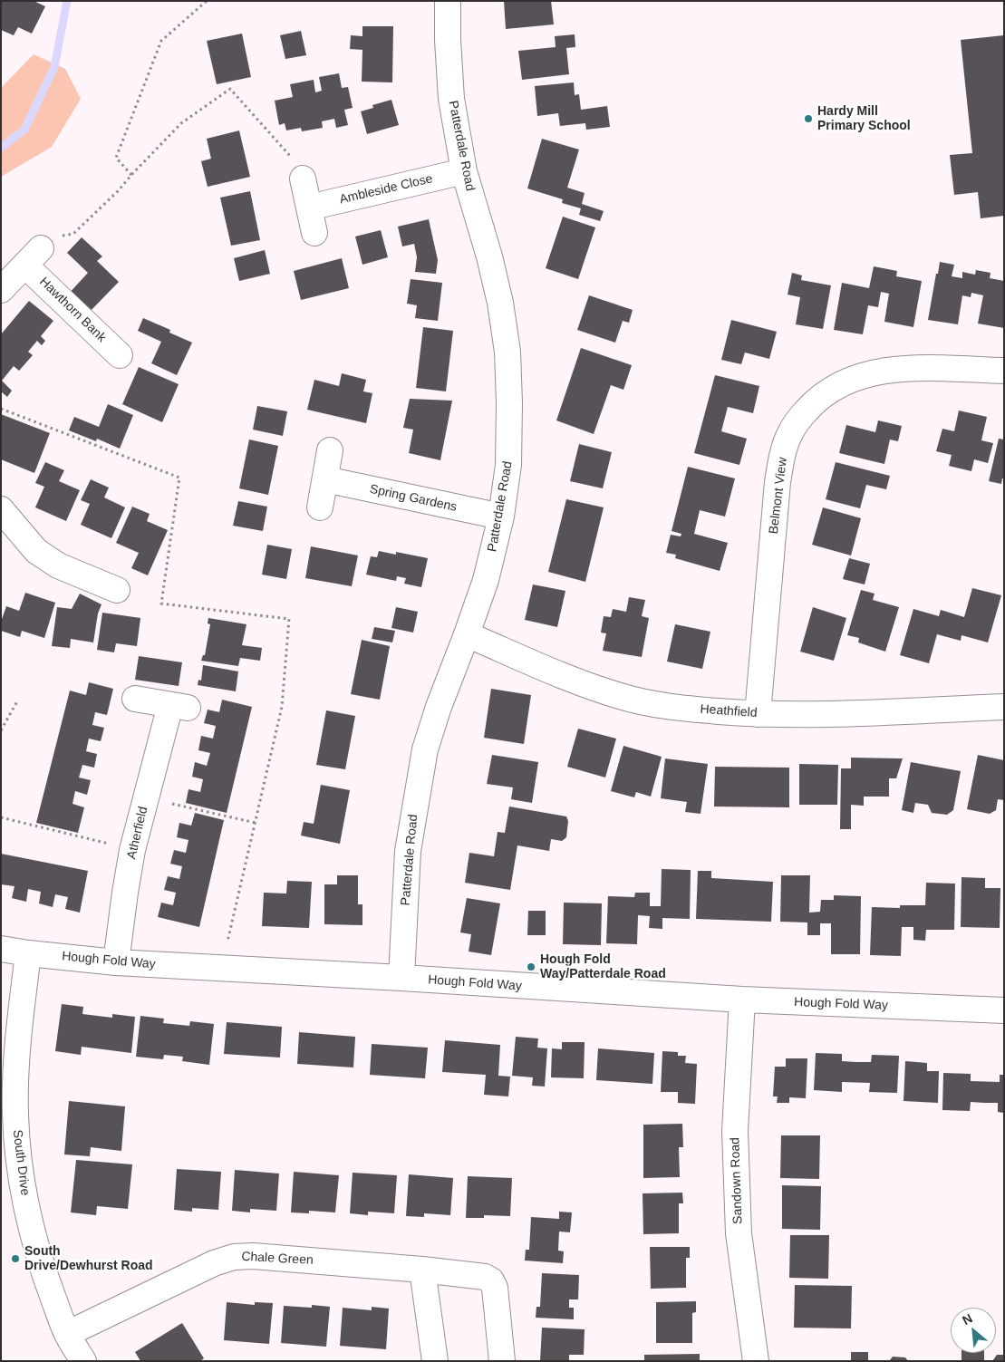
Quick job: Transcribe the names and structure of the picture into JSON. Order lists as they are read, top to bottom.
{
  "streets": {
    "street": [
      "Patterdale Road",
      "Ambleside Close",
      "Hawthorn Bank",
      "Belmont View",
      "Spring Gardens",
      "Heathfield",
      "Atherfield",
      "Hough Fold Way",
      "South Drive",
      "Sandown Road",
      "Chale Green"
    ]
  },
  "crossings": [
    ["Patterdale Road", "Ambleside Close"],
    ["Patterdale Road", "Spring Gardens"],
    ["Patterdale Road", "Heathfield"],
    ["Patterdale Road", "Hough Fold Way"],
    ["Belmont View", "Heathfield"],
    ["Atherfield", "Hough Fold Way"],
    ["Hough Fold Way", "South Drive"],
    ["Hough Fold Way", "Sandown Road"],
    ["South Drive", "Chale Green"]
  ],
  "places": ["Hardy Mill Primary School", "Hough Fold Way/Patterdale Road", "South Drive/Dewhurst Road"],
  "north": "top left"
}
